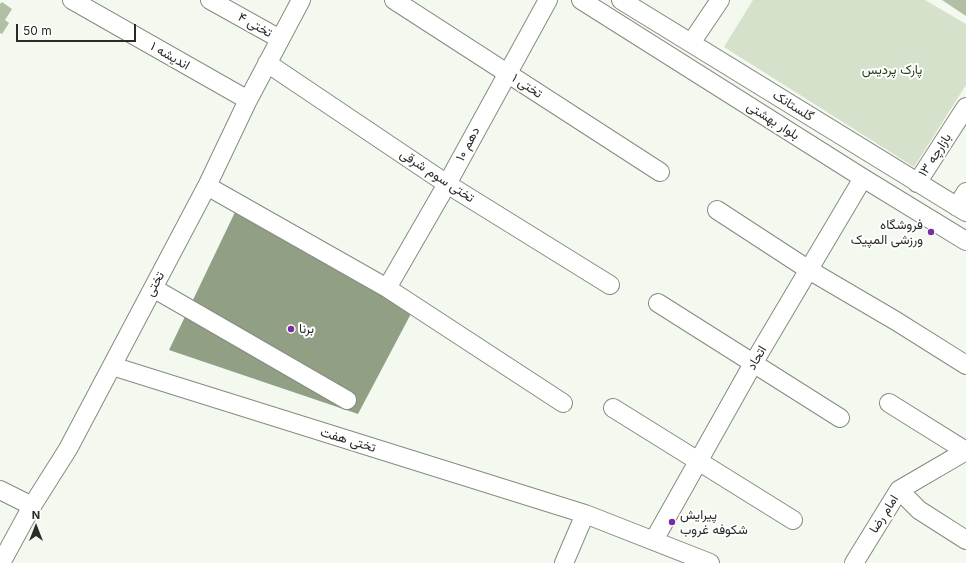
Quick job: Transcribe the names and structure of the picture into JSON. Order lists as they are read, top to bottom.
{
  "streets": {
    "street": [
      "تختی ۴",
      "اندیشه ۱",
      "تختی ۱",
      "گلستانک",
      "بلوار بهشتی",
      "دهم ۱۰",
      "بازارچه ۱۳",
      "تختی سوم شرقی",
      "تختی",
      "اتحاد",
      "تختی هفت",
      "امام رضا"
    ]
  },
  "crossings": [
    ["تختی ۴", "تختی"],
    ["اندیشه ۱", "تختی"],
    ["تختی ۱", "دهم ۱۰"],
    ["گلستانک", "بازارچه ۱۳"],
    ["بلوار بهشتی", "اتحاد"],
    ["دهم ۱۰", "تختی سوم شرقی"],
    ["تختی سوم شرقی", "تختی"],
    ["تختی", "تختی هفت"],
    ["اتحاد", "تختی هفت"]
  ],
  "parks": ["پارک پردیس"],
  "places": ["فروشگاه ورزشی المپیک", "برنا", "پیرایش شکوفه غروب"],
  "scale_bar": "50 m",
  "north": "top"
}
